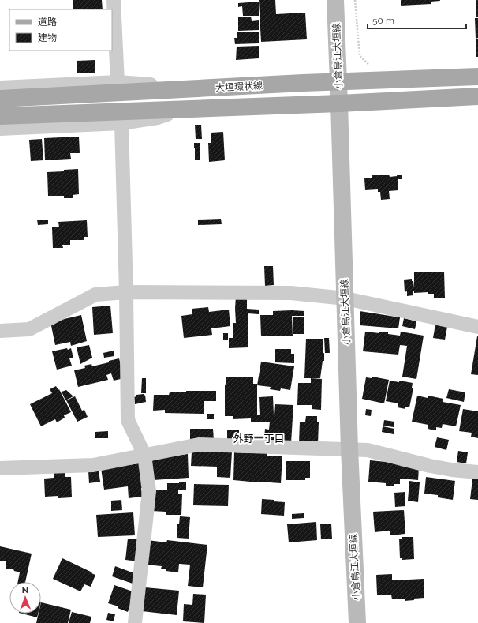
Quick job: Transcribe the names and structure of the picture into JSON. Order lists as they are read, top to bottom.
{
  "streets": {
    "main road": ["小倉烏江大垣線", "大垣環状線"]
  },
  "crossings": [
    ["小倉烏江大垣線", "大垣環状線"]
  ],
  "districts": ["外野一丁目"],
  "legend": ["道路", "建物"],
  "scale_bar": "50 m",
  "north": "top"
}
